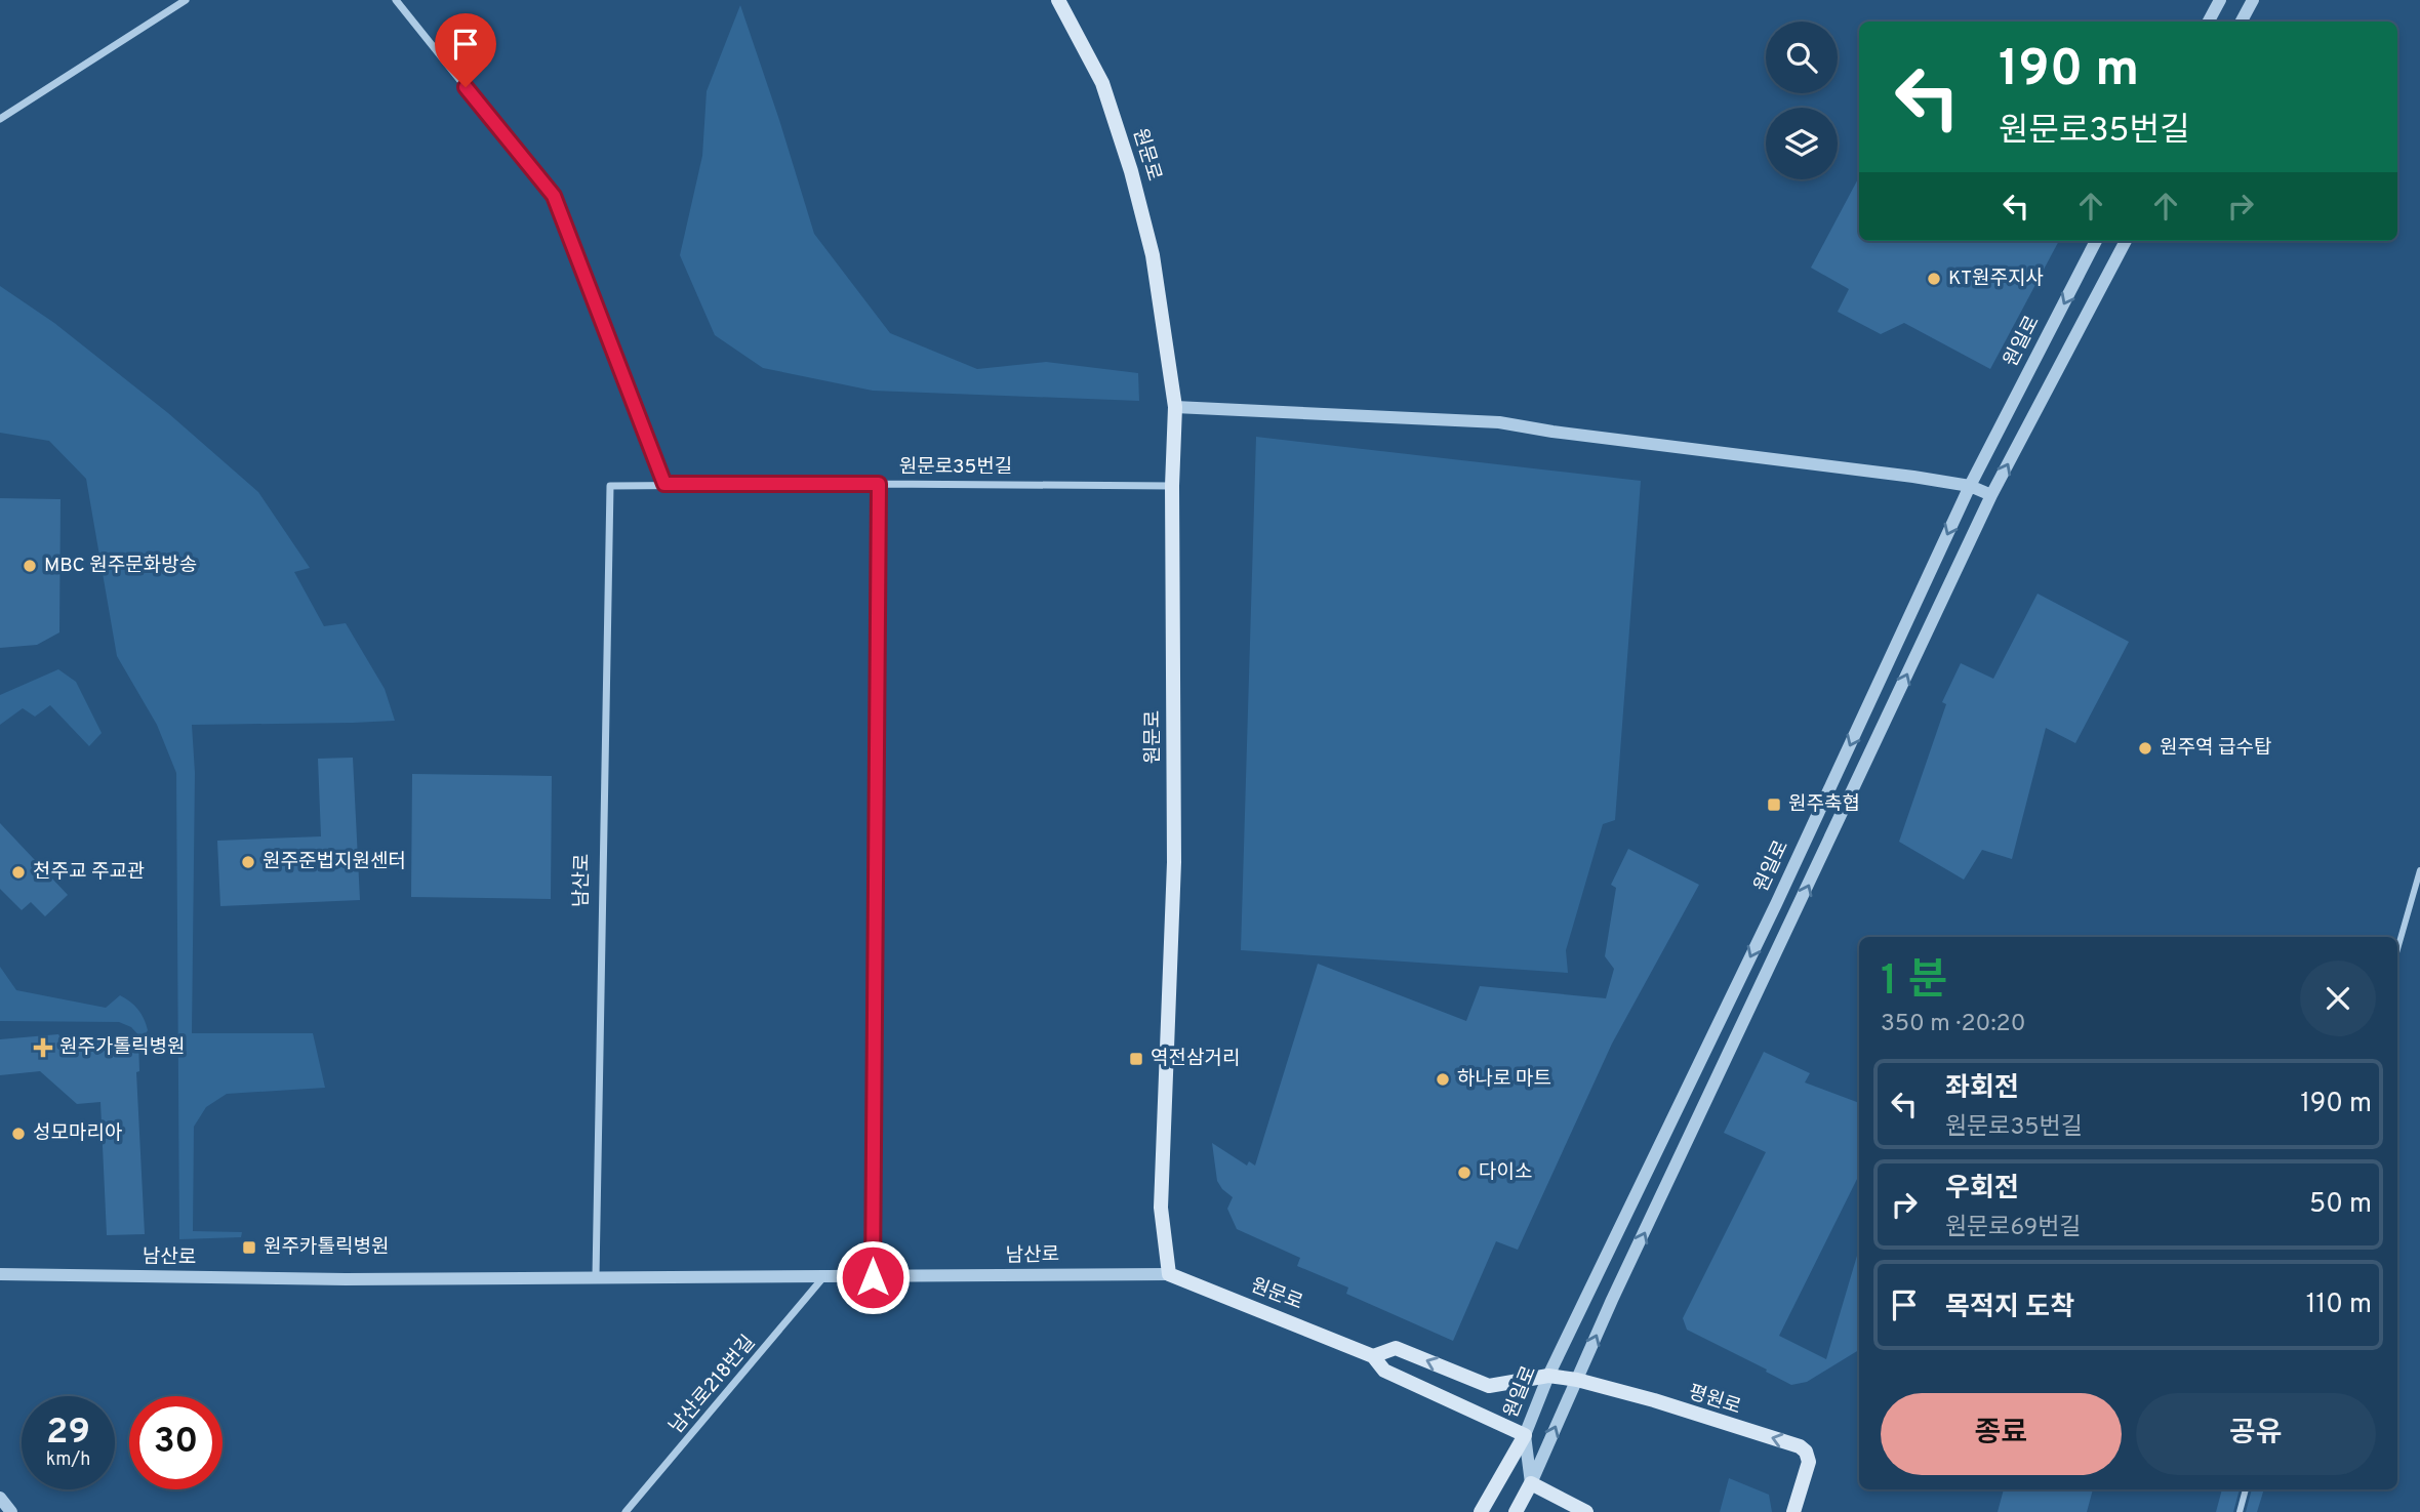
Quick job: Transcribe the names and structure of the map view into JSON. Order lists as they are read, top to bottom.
{
  "streets": {
    "main road": ["원문로", "원일로", "평원로"],
    "street": ["원문로35번길", "남산로", "남산로218번길"]
  },
  "crossings": [
    ["원문로", "원일로"],
    ["원문로", "원문로35번길"],
    ["원문로", "남산로"],
    ["원문로", "평원로"],
    ["원일로", "평원로"],
    ["원문로35번길", "남산로"],
    ["남산로", "남산로218번길"]
  ],
  "one_way": ["평원로"],
  "places": {
    "other": [
      "KT원주지사",
      "MBC 원주문화방송",
      "원주역 급수탑",
      "원주준법지원센터",
      "천주교 주교관",
      "하나로 마트",
      "성모마리아",
      "다이소"
    ],
    "transit": ["원주축협", "역전삼거리", "원주카톨릭병원"],
    "health": ["원주가톨릭병원"]
  },
  "page": {
    "turn": ["190 m", "원문로35번길"],
    "heading": ["1 분", "350 m · 20:20"],
    "list": [
      {
        "name": "좌회전",
        "note": "원문로35번길",
        "value": "190 m"
      },
      {
        "name": "우회전",
        "note": "원문로69번길",
        "value": "50 m"
      },
      {
        "name": "목적지 도착",
        "value": "110 m"
      }
    ],
    "buttons": ["종료", "공유"],
    "speed": "29 km/h",
    "limit": "30"
  }
}
